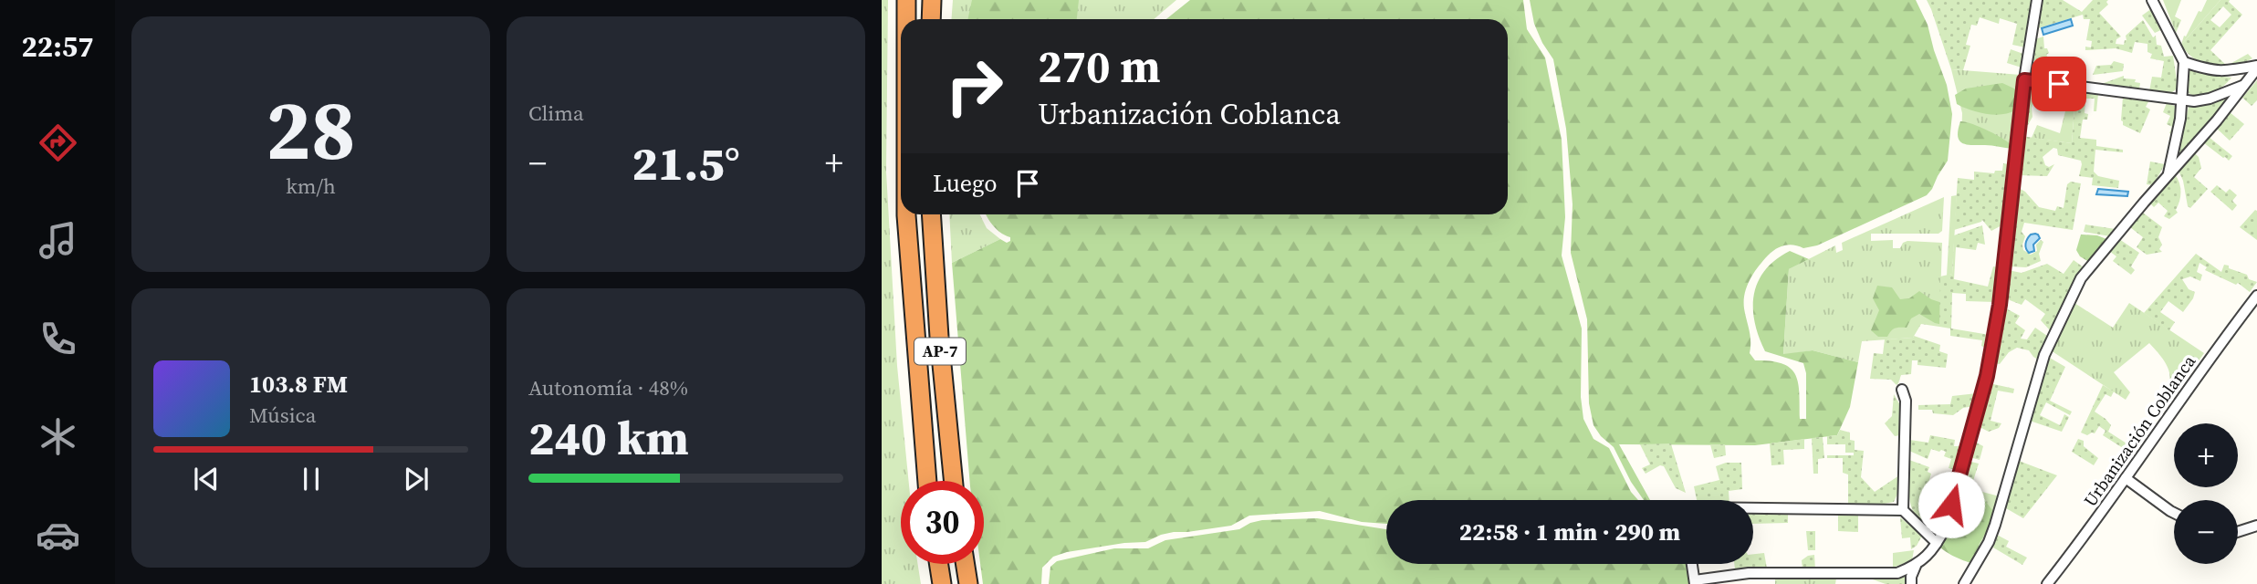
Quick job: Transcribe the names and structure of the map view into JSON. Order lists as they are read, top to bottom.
{
  "streets": {
    "highway": ["AP-7"],
    "street": ["Urbanización Coblanca"]
  },
  "page": {
    "tabs": "22:57",
    "tile": [
      ["28", "km/h"],
      "Clima",
      ["Autonomía · 48%", "240 km"]
    ],
    "turn": ["270 m", "Urbanización Coblanca"],
    "heat": ["−", "21.5°", "+"],
    "then": "Luego",
    "song": ["103.8 FM", "Música"],
    "map_buttons": ["+", "−"],
    "limit": "30",
    "trip": "22:58 · 1 min · 290 m"
  }
}
